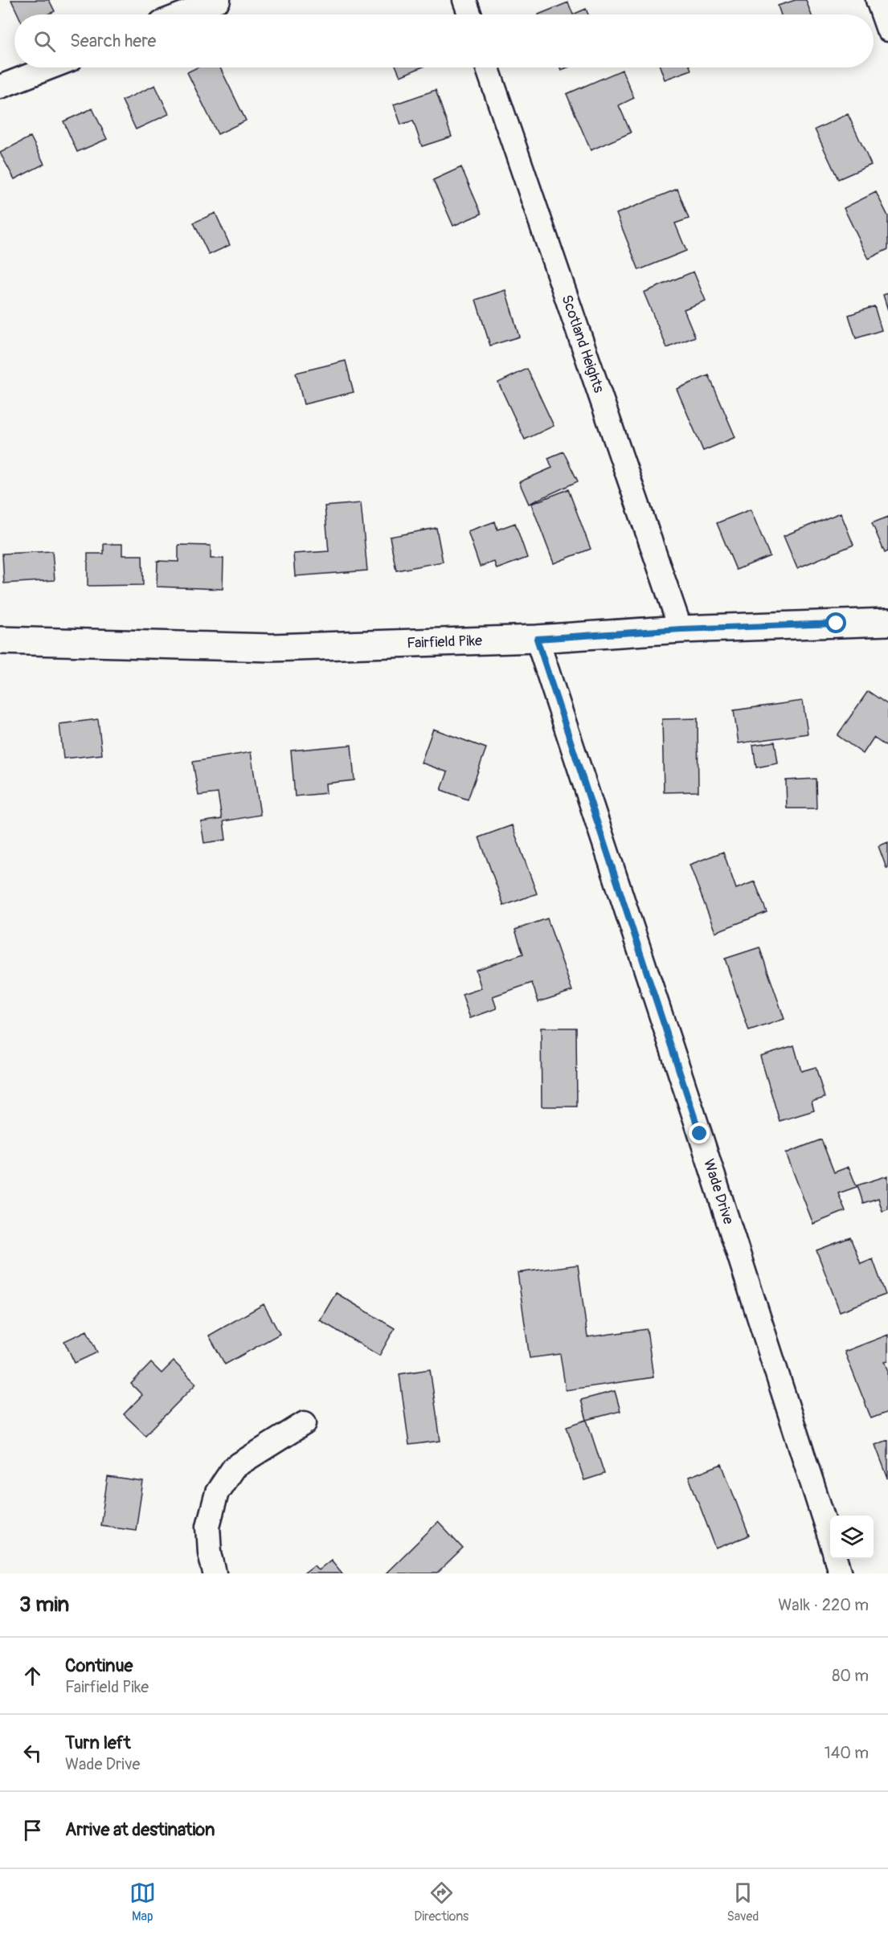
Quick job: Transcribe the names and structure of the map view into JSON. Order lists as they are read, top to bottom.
{
  "streets": {
    "street": ["Scotland Heights", "Fairfield Pike", "Wade Drive"]
  },
  "crossings": [
    ["Scotland Heights", "Fairfield Pike"],
    ["Fairfield Pike", "Wade Drive"]
  ],
  "page": {
    "search": "Search here",
    "heading": ["3 min", "Walk · 220 m"],
    "list": [
      ["Continue", "Fairfield Pike", "80 m"],
      ["Turn left", "Wade Drive", "140 m"],
      "Arrive at destination"
    ],
    "nav": ["Map", "Directions", "Saved"]
  }
}
